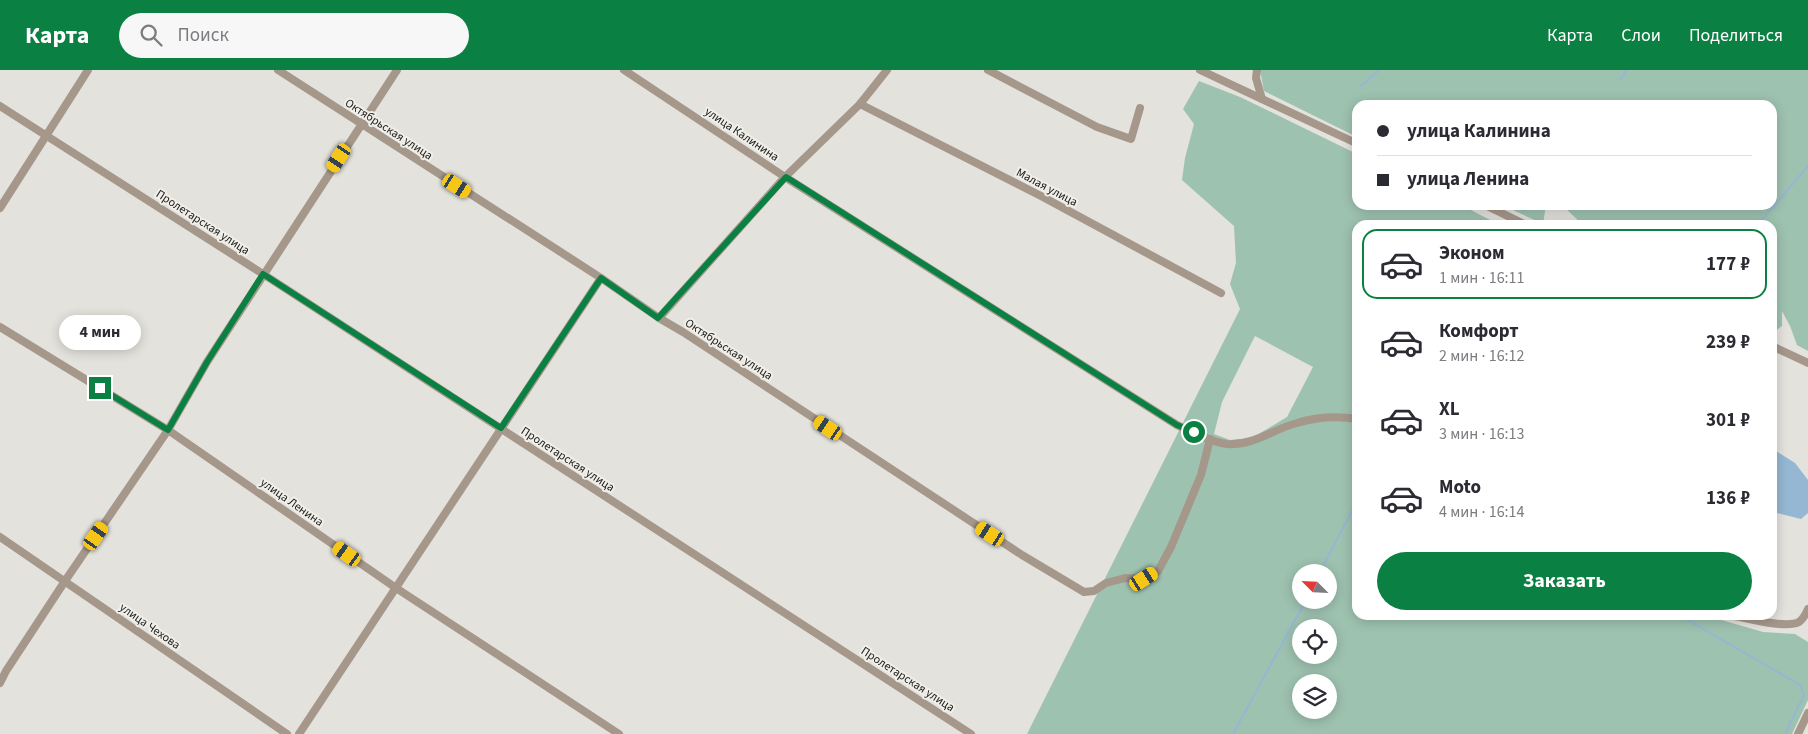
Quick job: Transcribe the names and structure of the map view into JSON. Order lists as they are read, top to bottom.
{
  "streets": {
    "street": [
      "Октябрьская улица",
      "улица Калинина",
      "Малая улица",
      "Пролетарская улица",
      "улица Ленина",
      "улица Чехова"
    ]
  },
  "crossings": [
    ["Октябрьская улица", "улица Калинина"]
  ],
  "north": "top left",
  "page": {
    "header": "Карта",
    "search": "Поиск",
    "nav": ["Карта", "Слои", "Поделиться"],
    "banner": ["улица Калинина", "улица Ленина"],
    "list": [
      {
        "name": "Эконом",
        "note": "1 мин · 16:11",
        "value": "177 ₽"
      },
      {
        "name": "Комфорт",
        "note": "2 мин · 16:12",
        "value": "239 ₽"
      },
      {
        "name": "XL",
        "note": "3 мин · 16:13",
        "value": "301 ₽"
      },
      {
        "name": "Moto",
        "note": "4 мин · 16:14",
        "value": "136 ₽"
      }
    ],
    "bubble": "4 мин",
    "buttons": "Заказать"
  }
}
